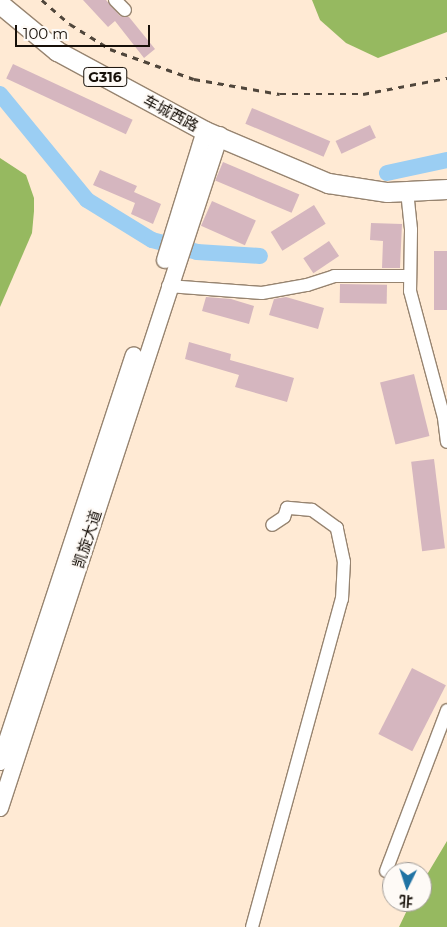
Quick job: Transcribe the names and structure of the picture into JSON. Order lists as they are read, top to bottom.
{
  "streets": {
    "highway": ["G316", "车城西路"],
    "main road": ["凯旋大道"]
  },
  "crossings": [
    ["G316", "车城西路"]
  ],
  "scale_bar": "100 m",
  "north": "bottom"
}
